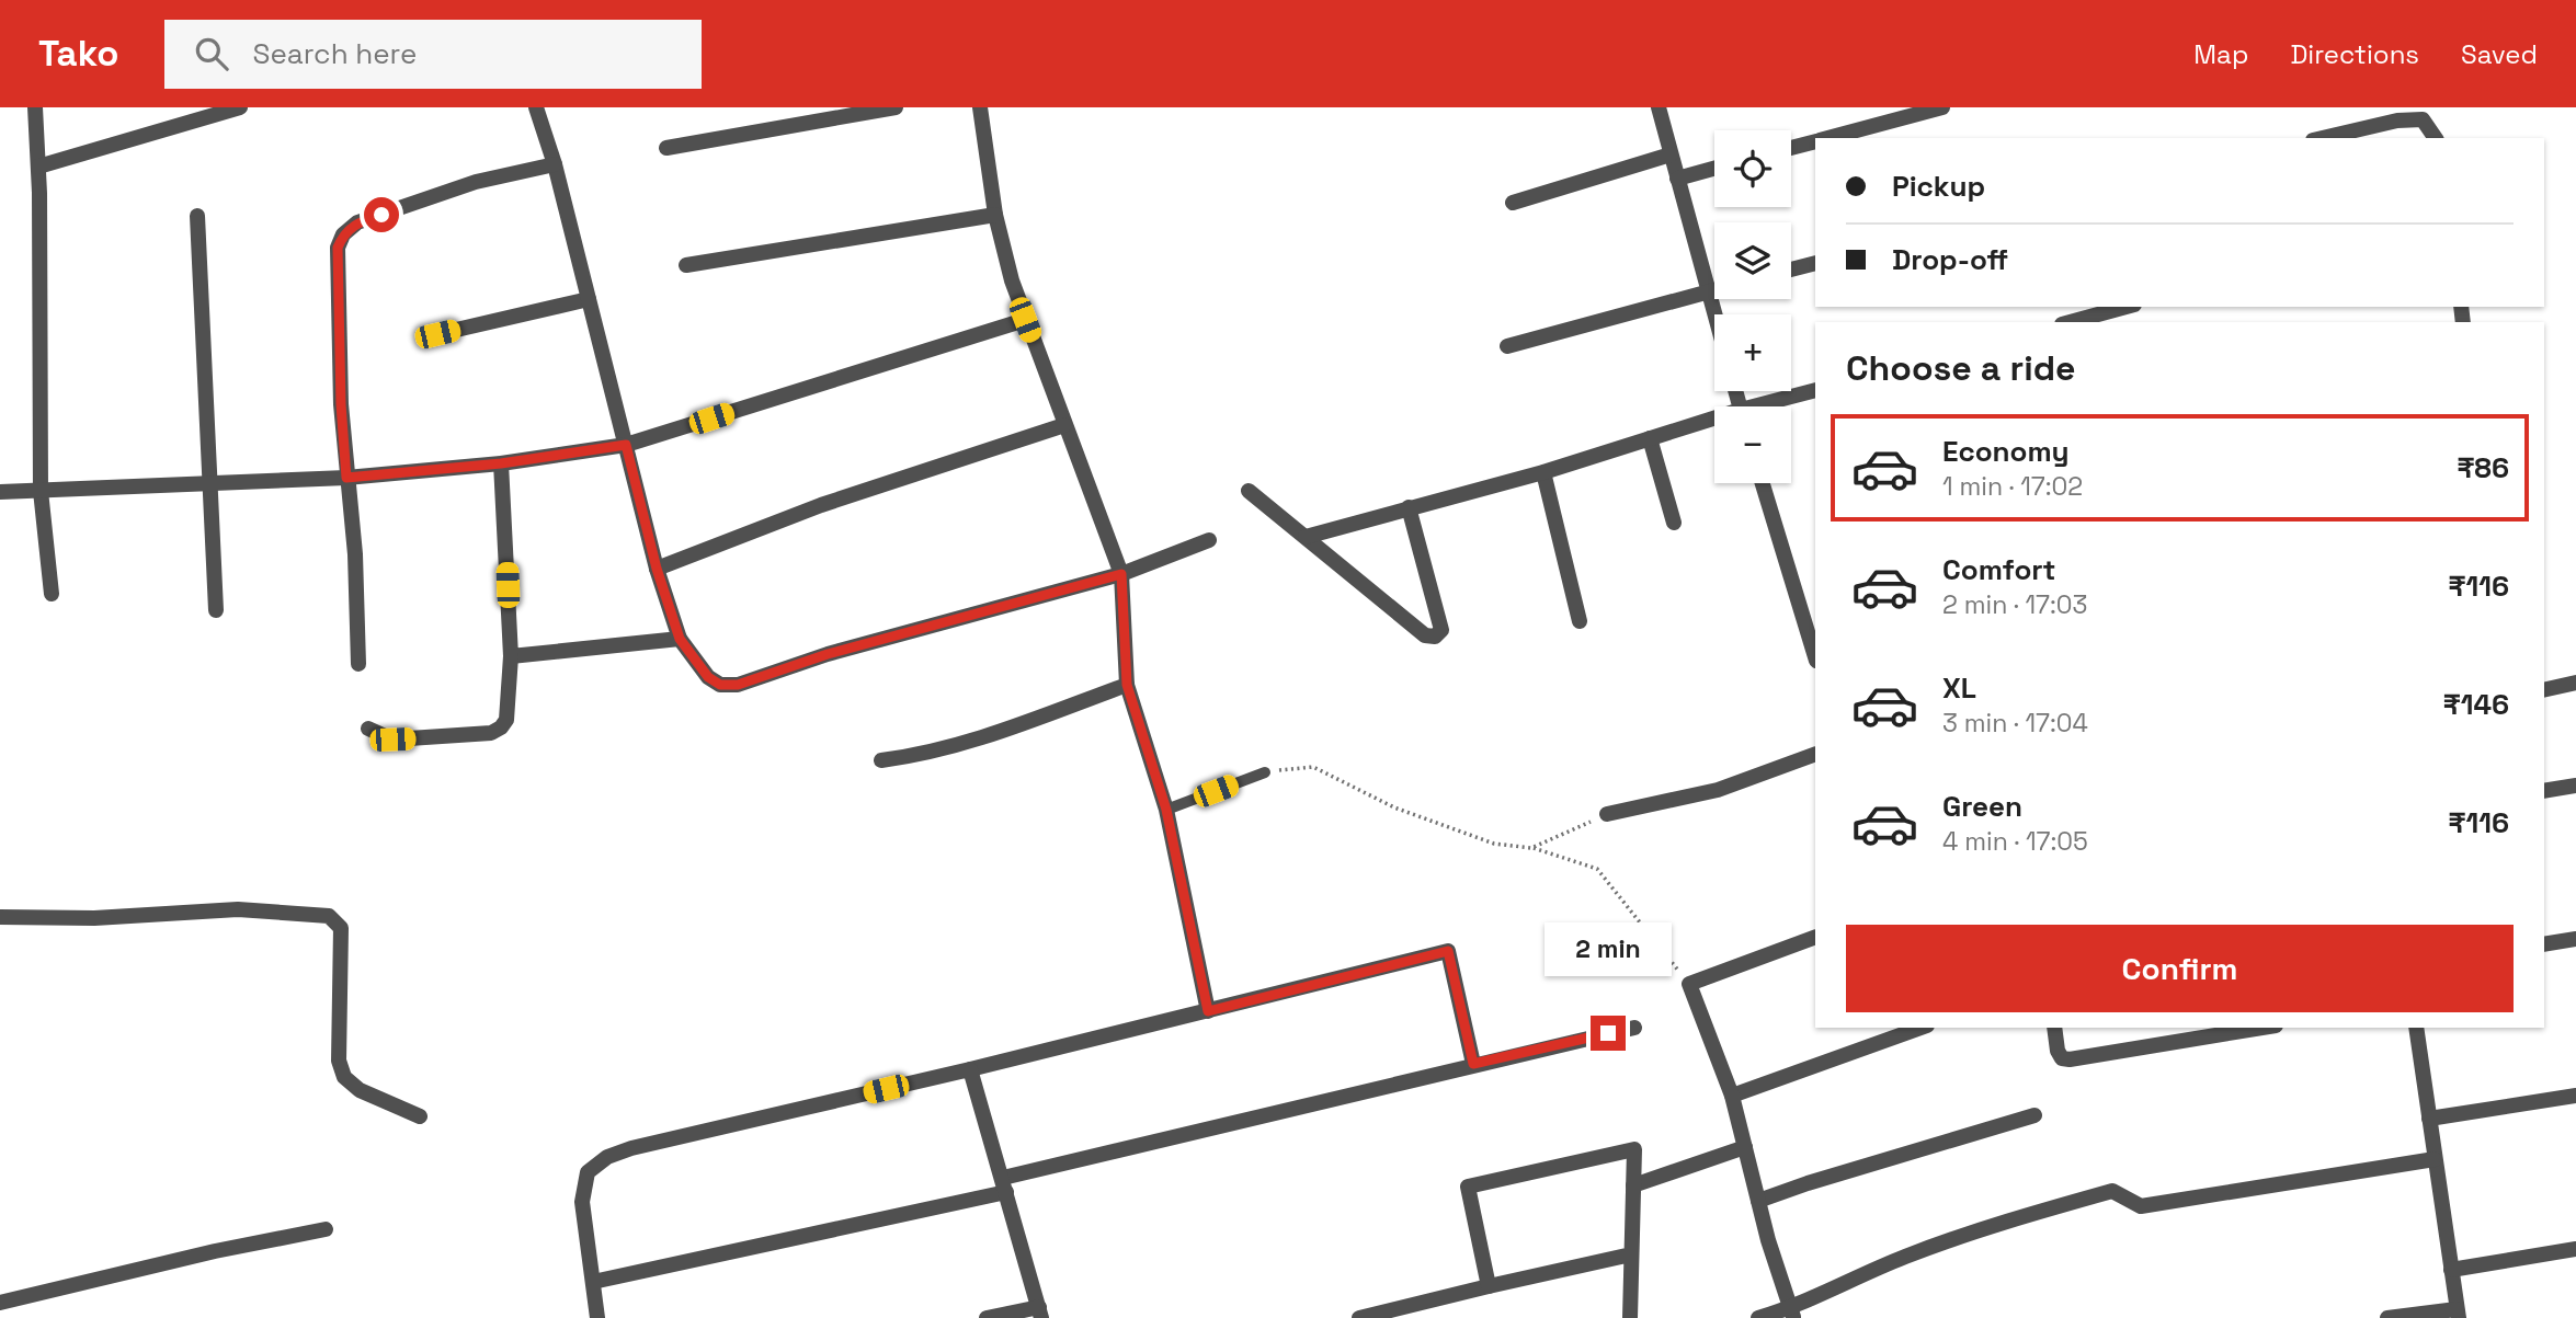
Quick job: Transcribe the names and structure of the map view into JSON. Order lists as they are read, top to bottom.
{
  "page": {
    "header": "Tako",
    "search": "Search here",
    "nav": ["Map", "Directions", "Saved"],
    "map_buttons": ["+", "−"],
    "banner": ["Pickup", "Drop-off"],
    "heading": "Choose a ride",
    "list": [
      {
        "name": "Economy",
        "note": "1 min · 17:02",
        "value": "₹86"
      },
      {
        "name": "Comfort",
        "note": "2 min · 17:03",
        "value": "₹116"
      },
      {
        "name": "XL",
        "note": "3 min · 17:04",
        "value": "₹146"
      },
      {
        "name": "Green",
        "note": "4 min · 17:05",
        "value": "₹116"
      }
    ],
    "buttons": "Confirm",
    "bubble": "2 min"
  }
}
